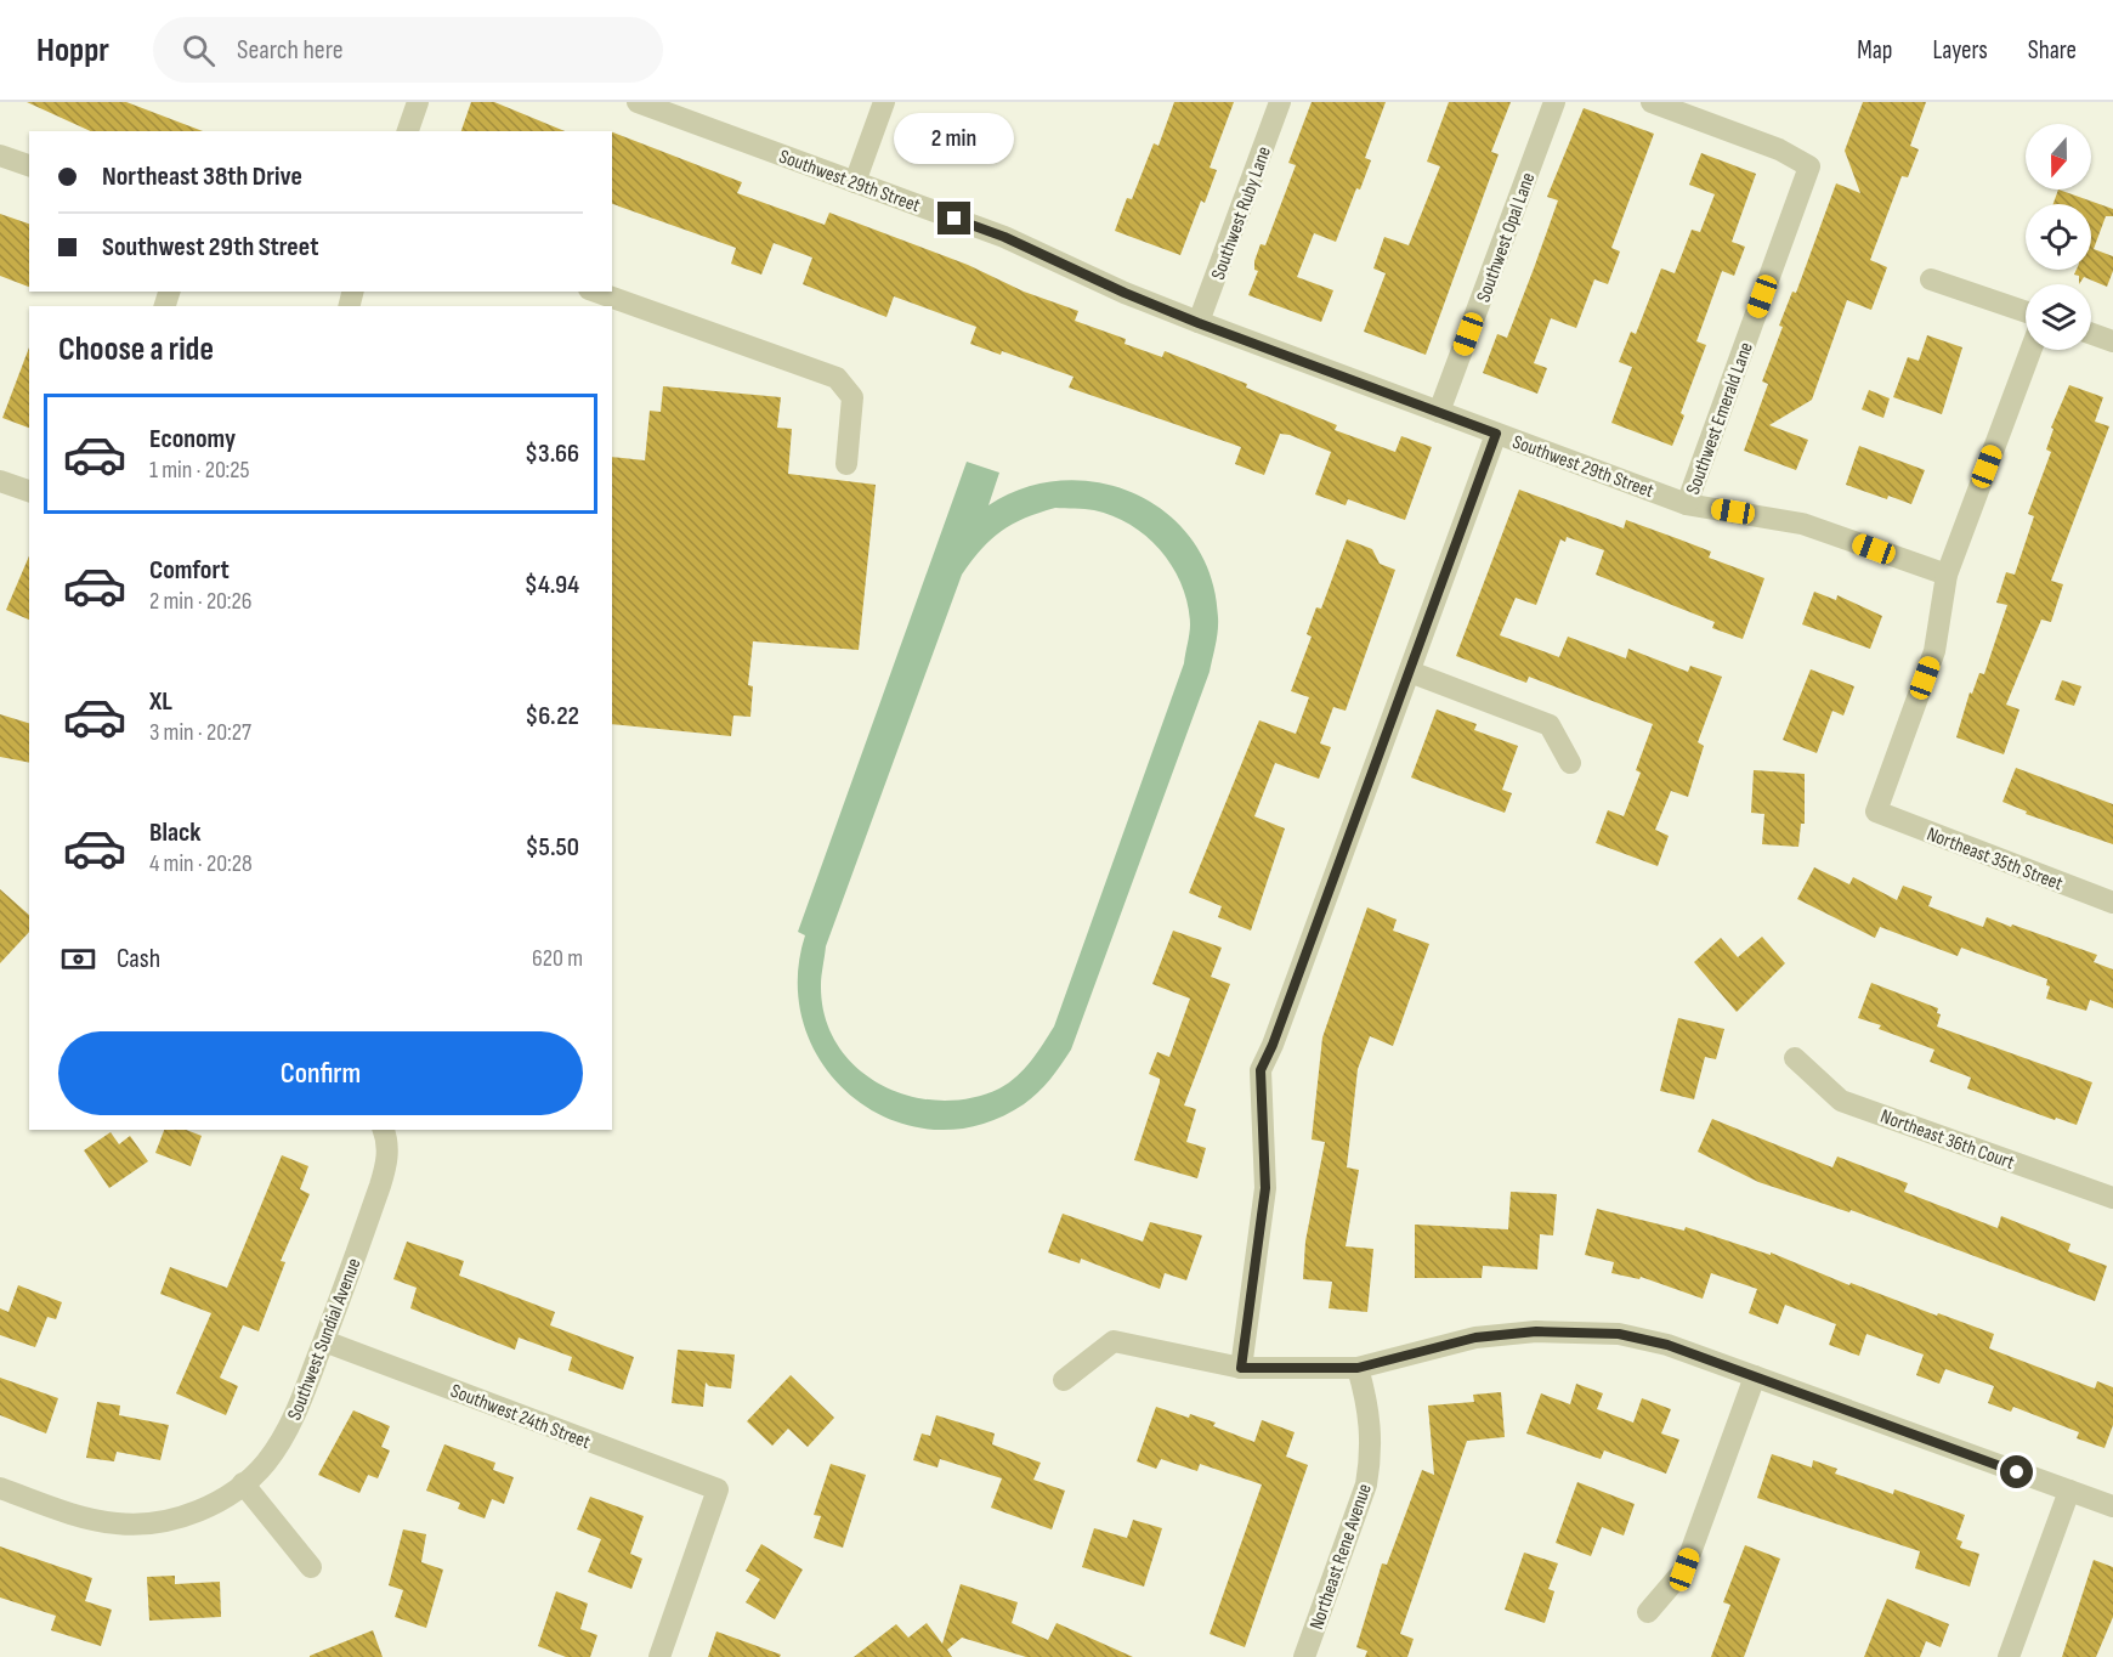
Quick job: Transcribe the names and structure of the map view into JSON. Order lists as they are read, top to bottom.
{
  "streets": {
    "street": [
      "Southwest 29th Street",
      "Southwest Ruby Lane",
      "Southwest Opal Lane",
      "Southwest Emerald Lane",
      "Northeast 35th Street",
      "Northeast 36th Court",
      "Southwest Sundial Avenue",
      "Southwest 24th Street",
      "Northeast Rene Avenue"
    ]
  },
  "crossings": [
    ["Southwest 29th Street", "Southwest Ruby Lane"],
    ["Southwest 29th Street", "Southwest Opal Lane"],
    ["Southwest 29th Street", "Southwest Emerald Lane"],
    ["Southwest 29th Street", "Northeast 35th Street"],
    ["Southwest Sundial Avenue", "Southwest 24th Street"]
  ],
  "north": "bottom",
  "page": {
    "header": "Hoppr",
    "search": "Search here",
    "nav": ["Map", "Layers", "Share"],
    "bubble": "2 min",
    "banner": ["Northeast 38th Drive", "Southwest 29th Street"],
    "heading": "Choose a ride",
    "list": [
      {
        "name": "Economy",
        "note": "1 min · 20:25",
        "value": "$3.66"
      },
      {
        "name": "Comfort",
        "note": "2 min · 20:26",
        "value": "$4.94"
      },
      {
        "name": "XL",
        "note": "3 min · 20:27",
        "value": "$6.22"
      },
      {
        "name": "Black",
        "note": "4 min · 20:28",
        "value": "$5.50"
      }
    ],
    "pay": ["Cash", "620 m"],
    "buttons": "Confirm"
  }
}
